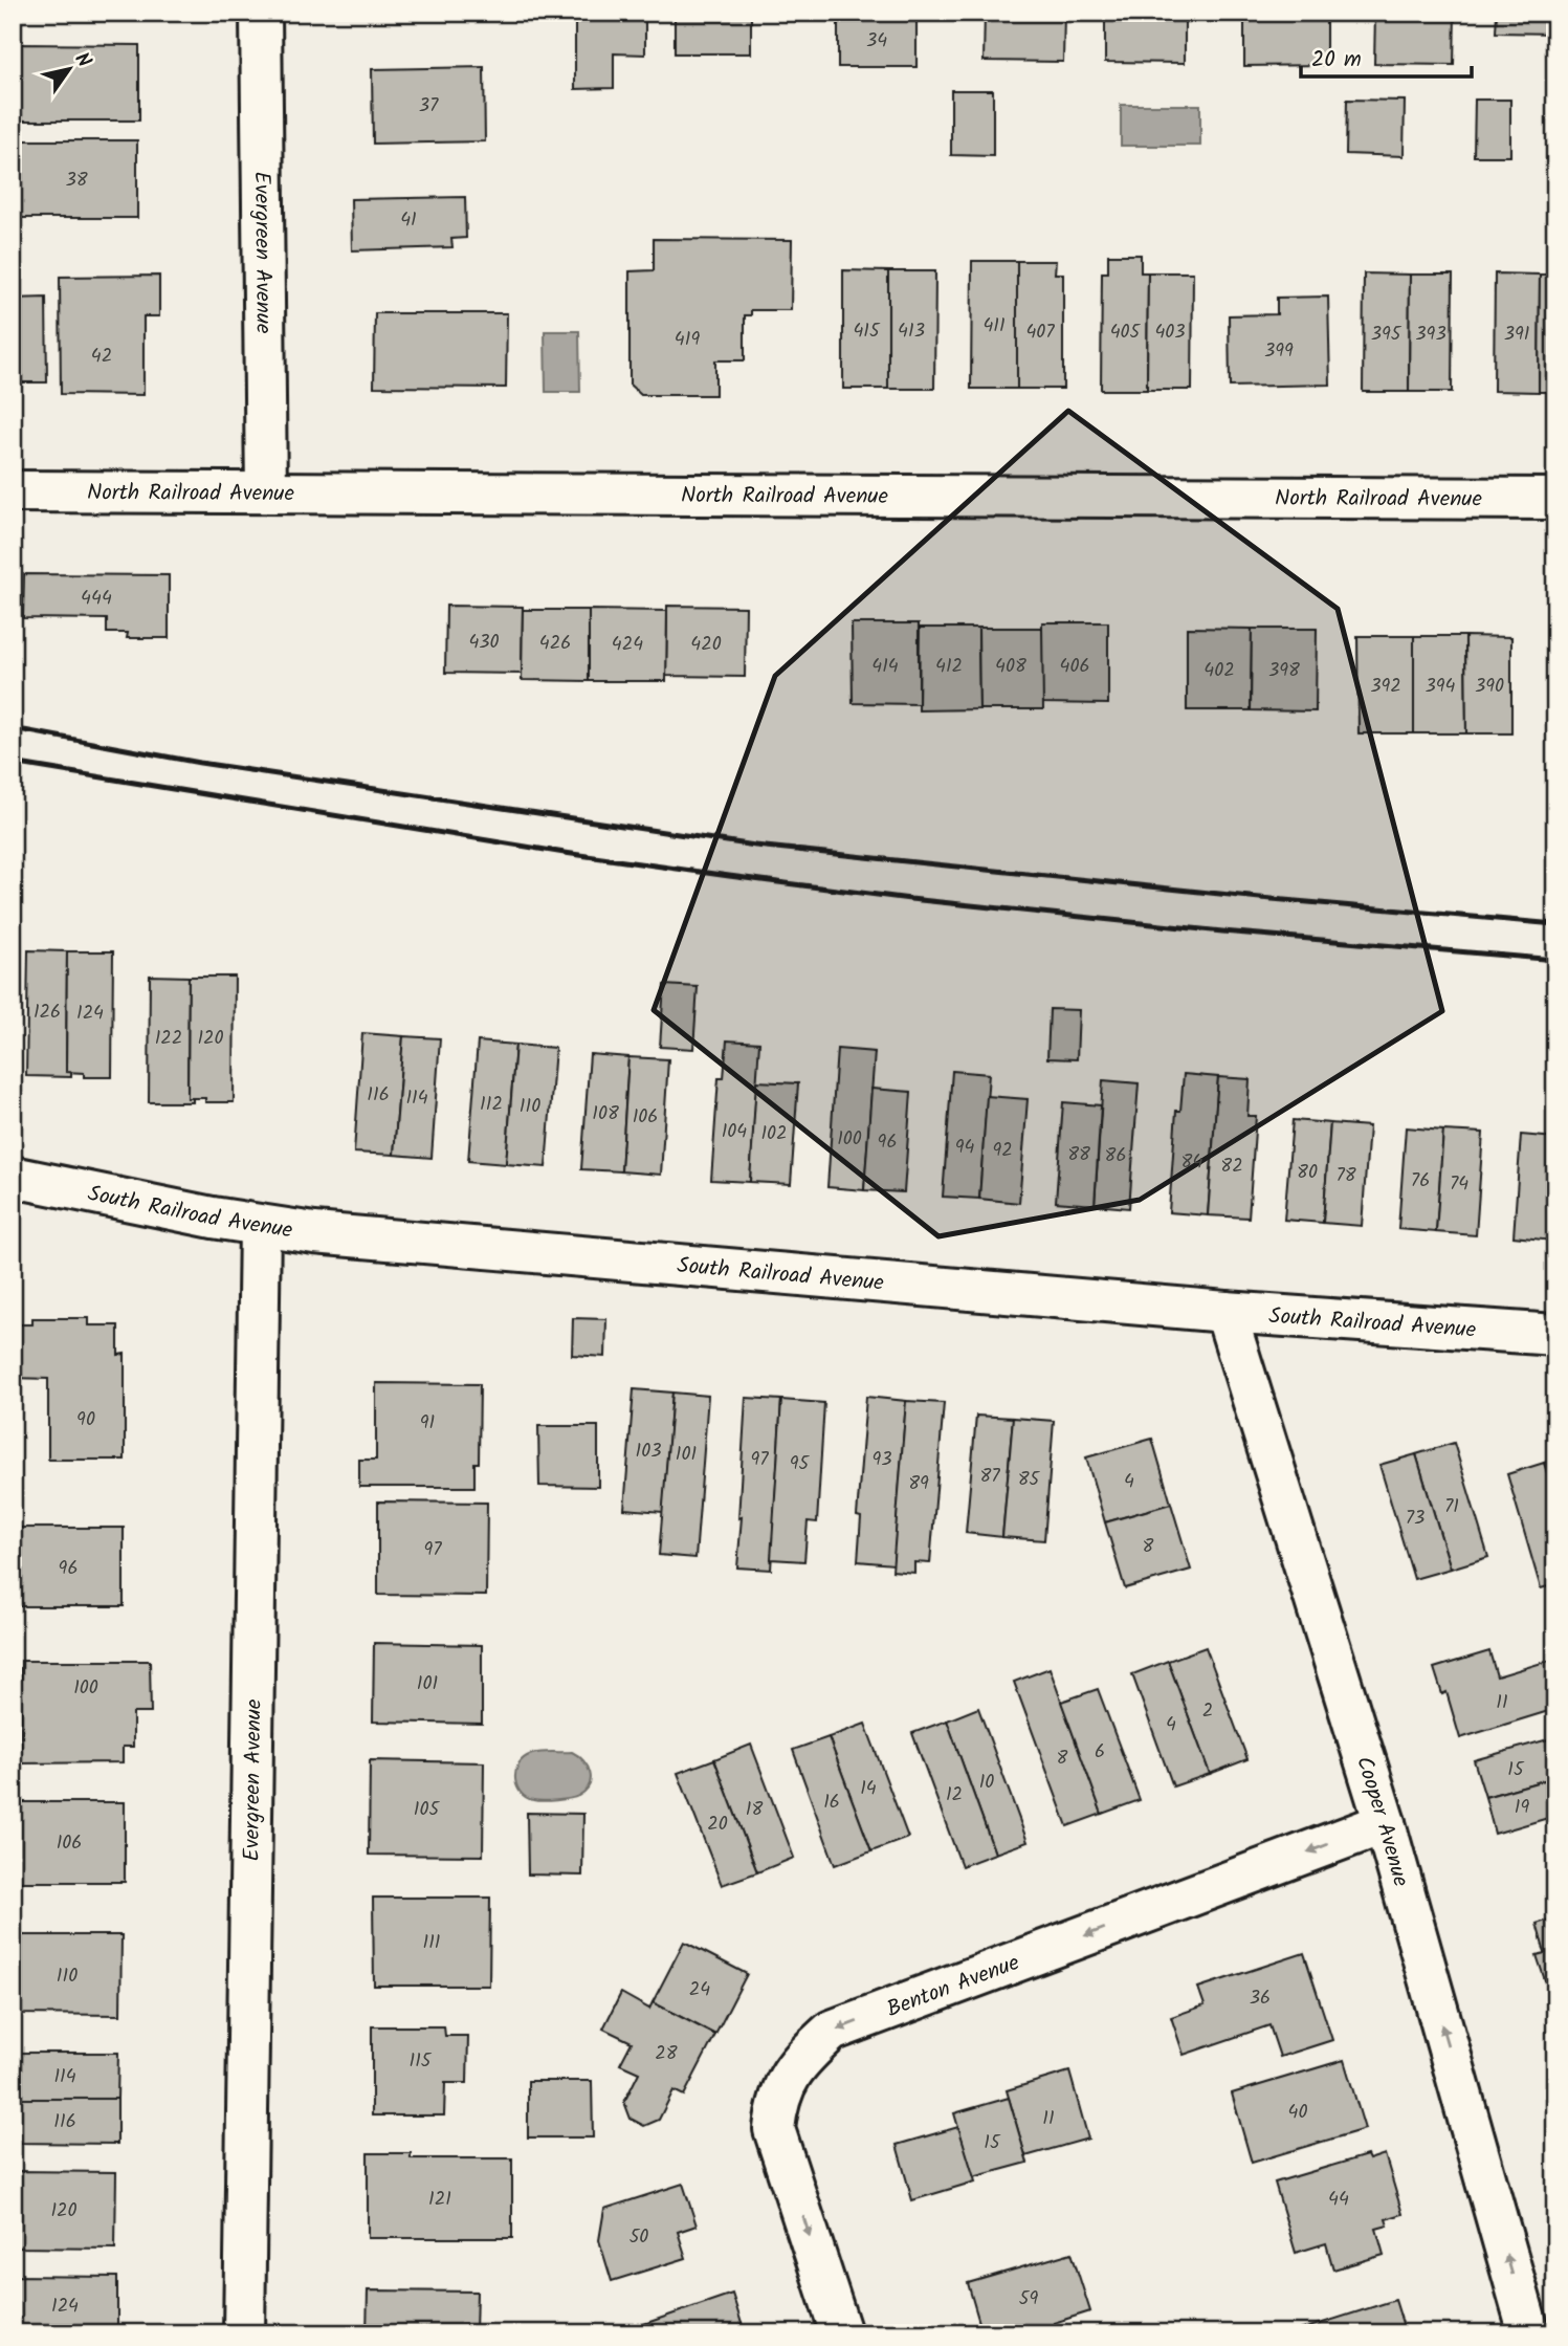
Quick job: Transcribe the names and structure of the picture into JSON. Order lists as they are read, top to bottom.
{
  "streets": {
    "street": [
      "Evergreen Avenue",
      "North Railroad Avenue",
      "South Railroad Avenue",
      "Cooper Avenue",
      "Benton Avenue"
    ]
  },
  "crossings": [
    ["Evergreen Avenue", "North Railroad Avenue"],
    ["Evergreen Avenue", "South Railroad Avenue"],
    ["South Railroad Avenue", "Cooper Avenue"],
    ["Cooper Avenue", "Benton Avenue"]
  ],
  "one_way": ["Cooper Avenue", "Benton Avenue"],
  "house_numbers": [
    "34",
    "37",
    "38",
    "41",
    "411",
    "415",
    "413",
    "407",
    "405",
    "403",
    "395",
    "393",
    "391",
    "419",
    "399",
    "42",
    "444",
    "430",
    "426",
    "424",
    "420",
    "414",
    "412",
    "408",
    "406",
    "402",
    "398",
    "392",
    "394",
    "390",
    "126",
    "124",
    "122",
    "120",
    "116",
    "114",
    "112",
    "110",
    "108",
    "106",
    "104",
    "102",
    "100",
    "96",
    "94",
    "92",
    "88",
    "86",
    "84",
    "82",
    "80",
    "78",
    "76",
    "74",
    "90",
    "91",
    "103",
    "101",
    "97",
    "93",
    "95",
    "87",
    "85",
    "4",
    "89",
    "71",
    "73",
    "8",
    "97",
    "96",
    "101",
    "100",
    "11",
    "2",
    "4",
    "6",
    "8",
    "15",
    "10",
    "14",
    "12",
    "16",
    "19",
    "105",
    "18",
    "20",
    "106",
    "111",
    "110",
    "24",
    "36",
    "28",
    "115",
    "114",
    "40",
    "11",
    "116",
    "15",
    "121",
    "44",
    "120",
    "50",
    "59",
    "124"
  ],
  "scale_bar": "20 m",
  "north": "top right"
}
